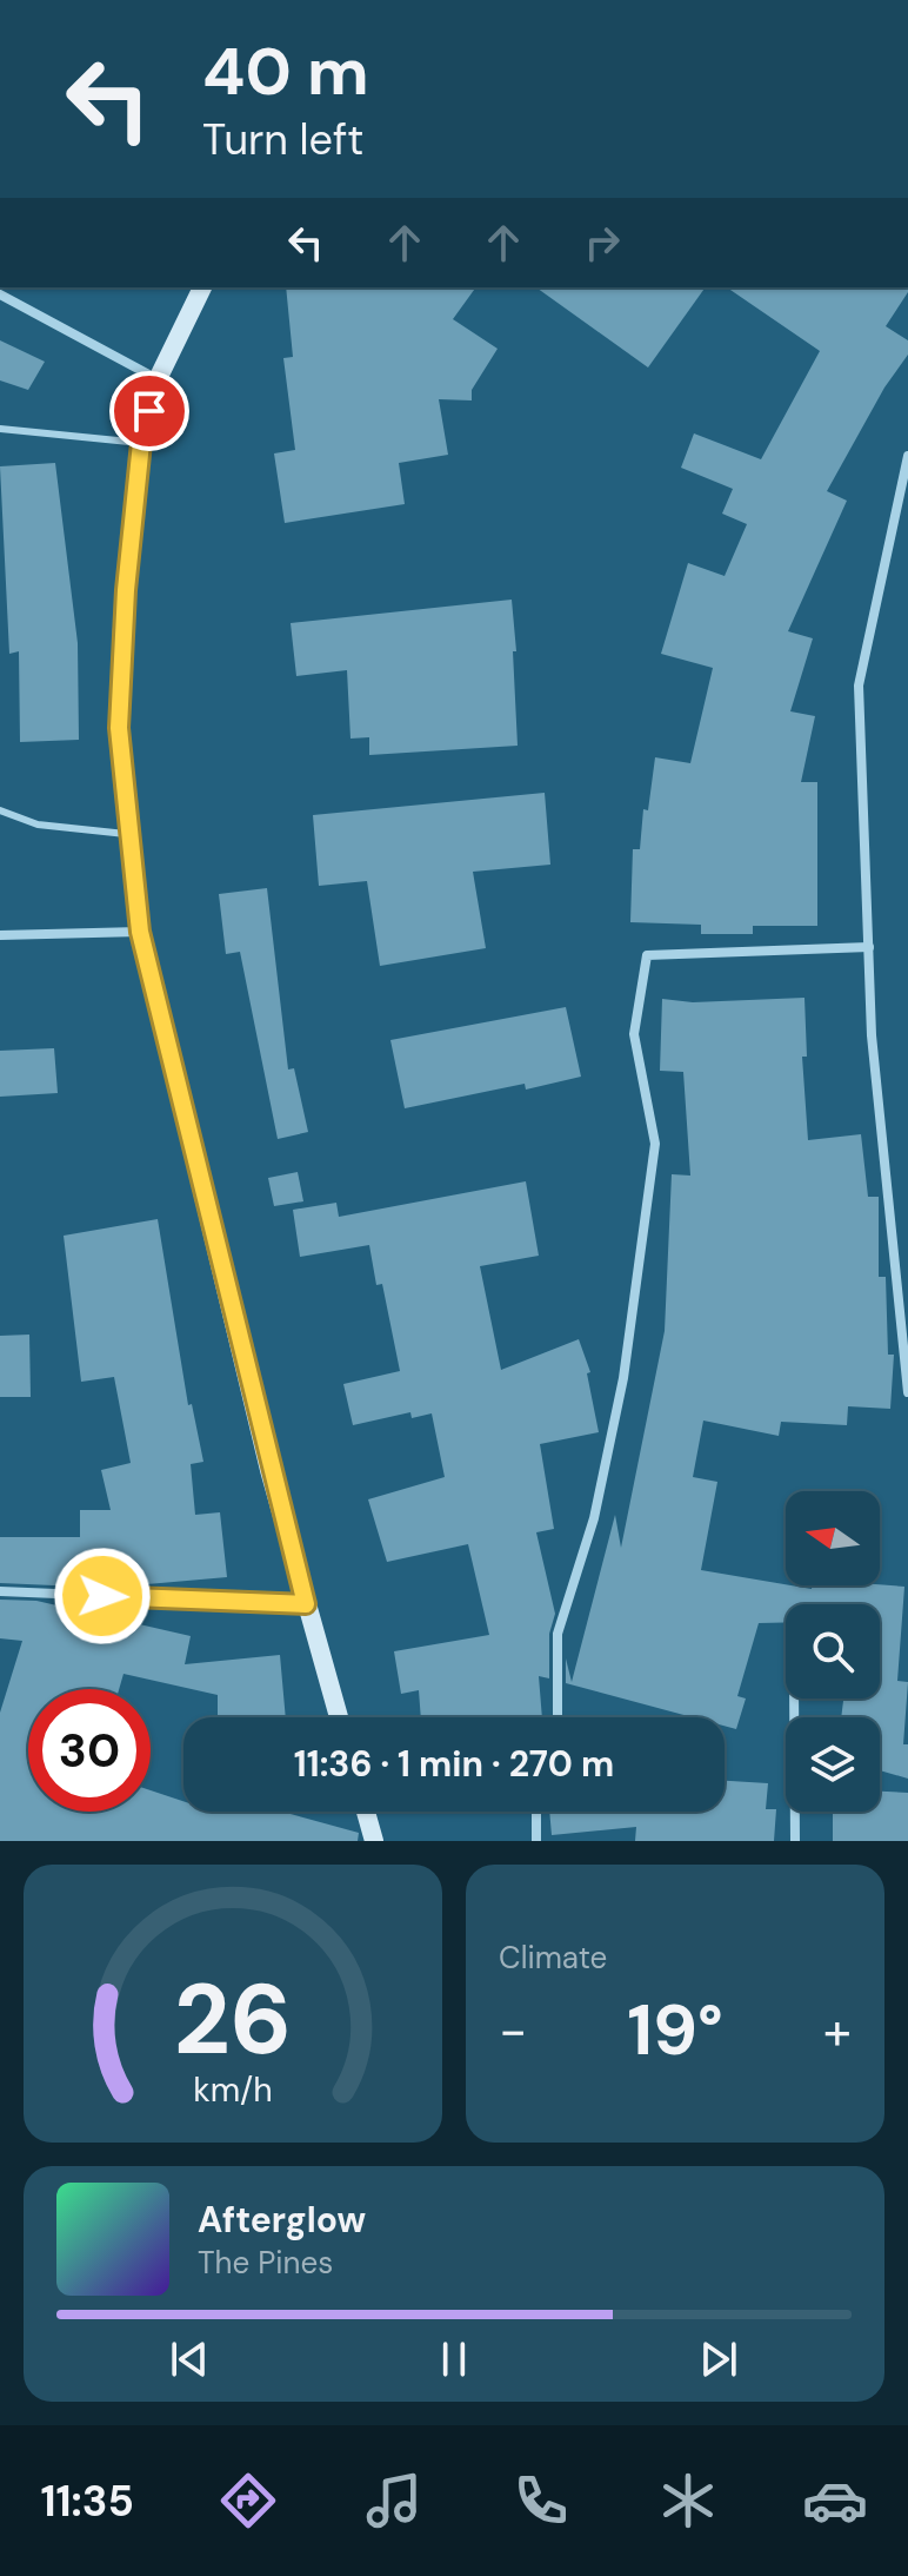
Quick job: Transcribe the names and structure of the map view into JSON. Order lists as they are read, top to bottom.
{
  "north": "left",
  "page": {
    "turn": ["40 m", "Turn left"],
    "limit": "30",
    "trip": "11:36 · 1 min · 270 m",
    "tile": "Climate",
    "heat": ["−", "19°", "+"],
    "song": ["Afterglow", "The Pines"],
    "tabs": "11:35",
    "gauge": ["26", "km/h"]
  }
}
